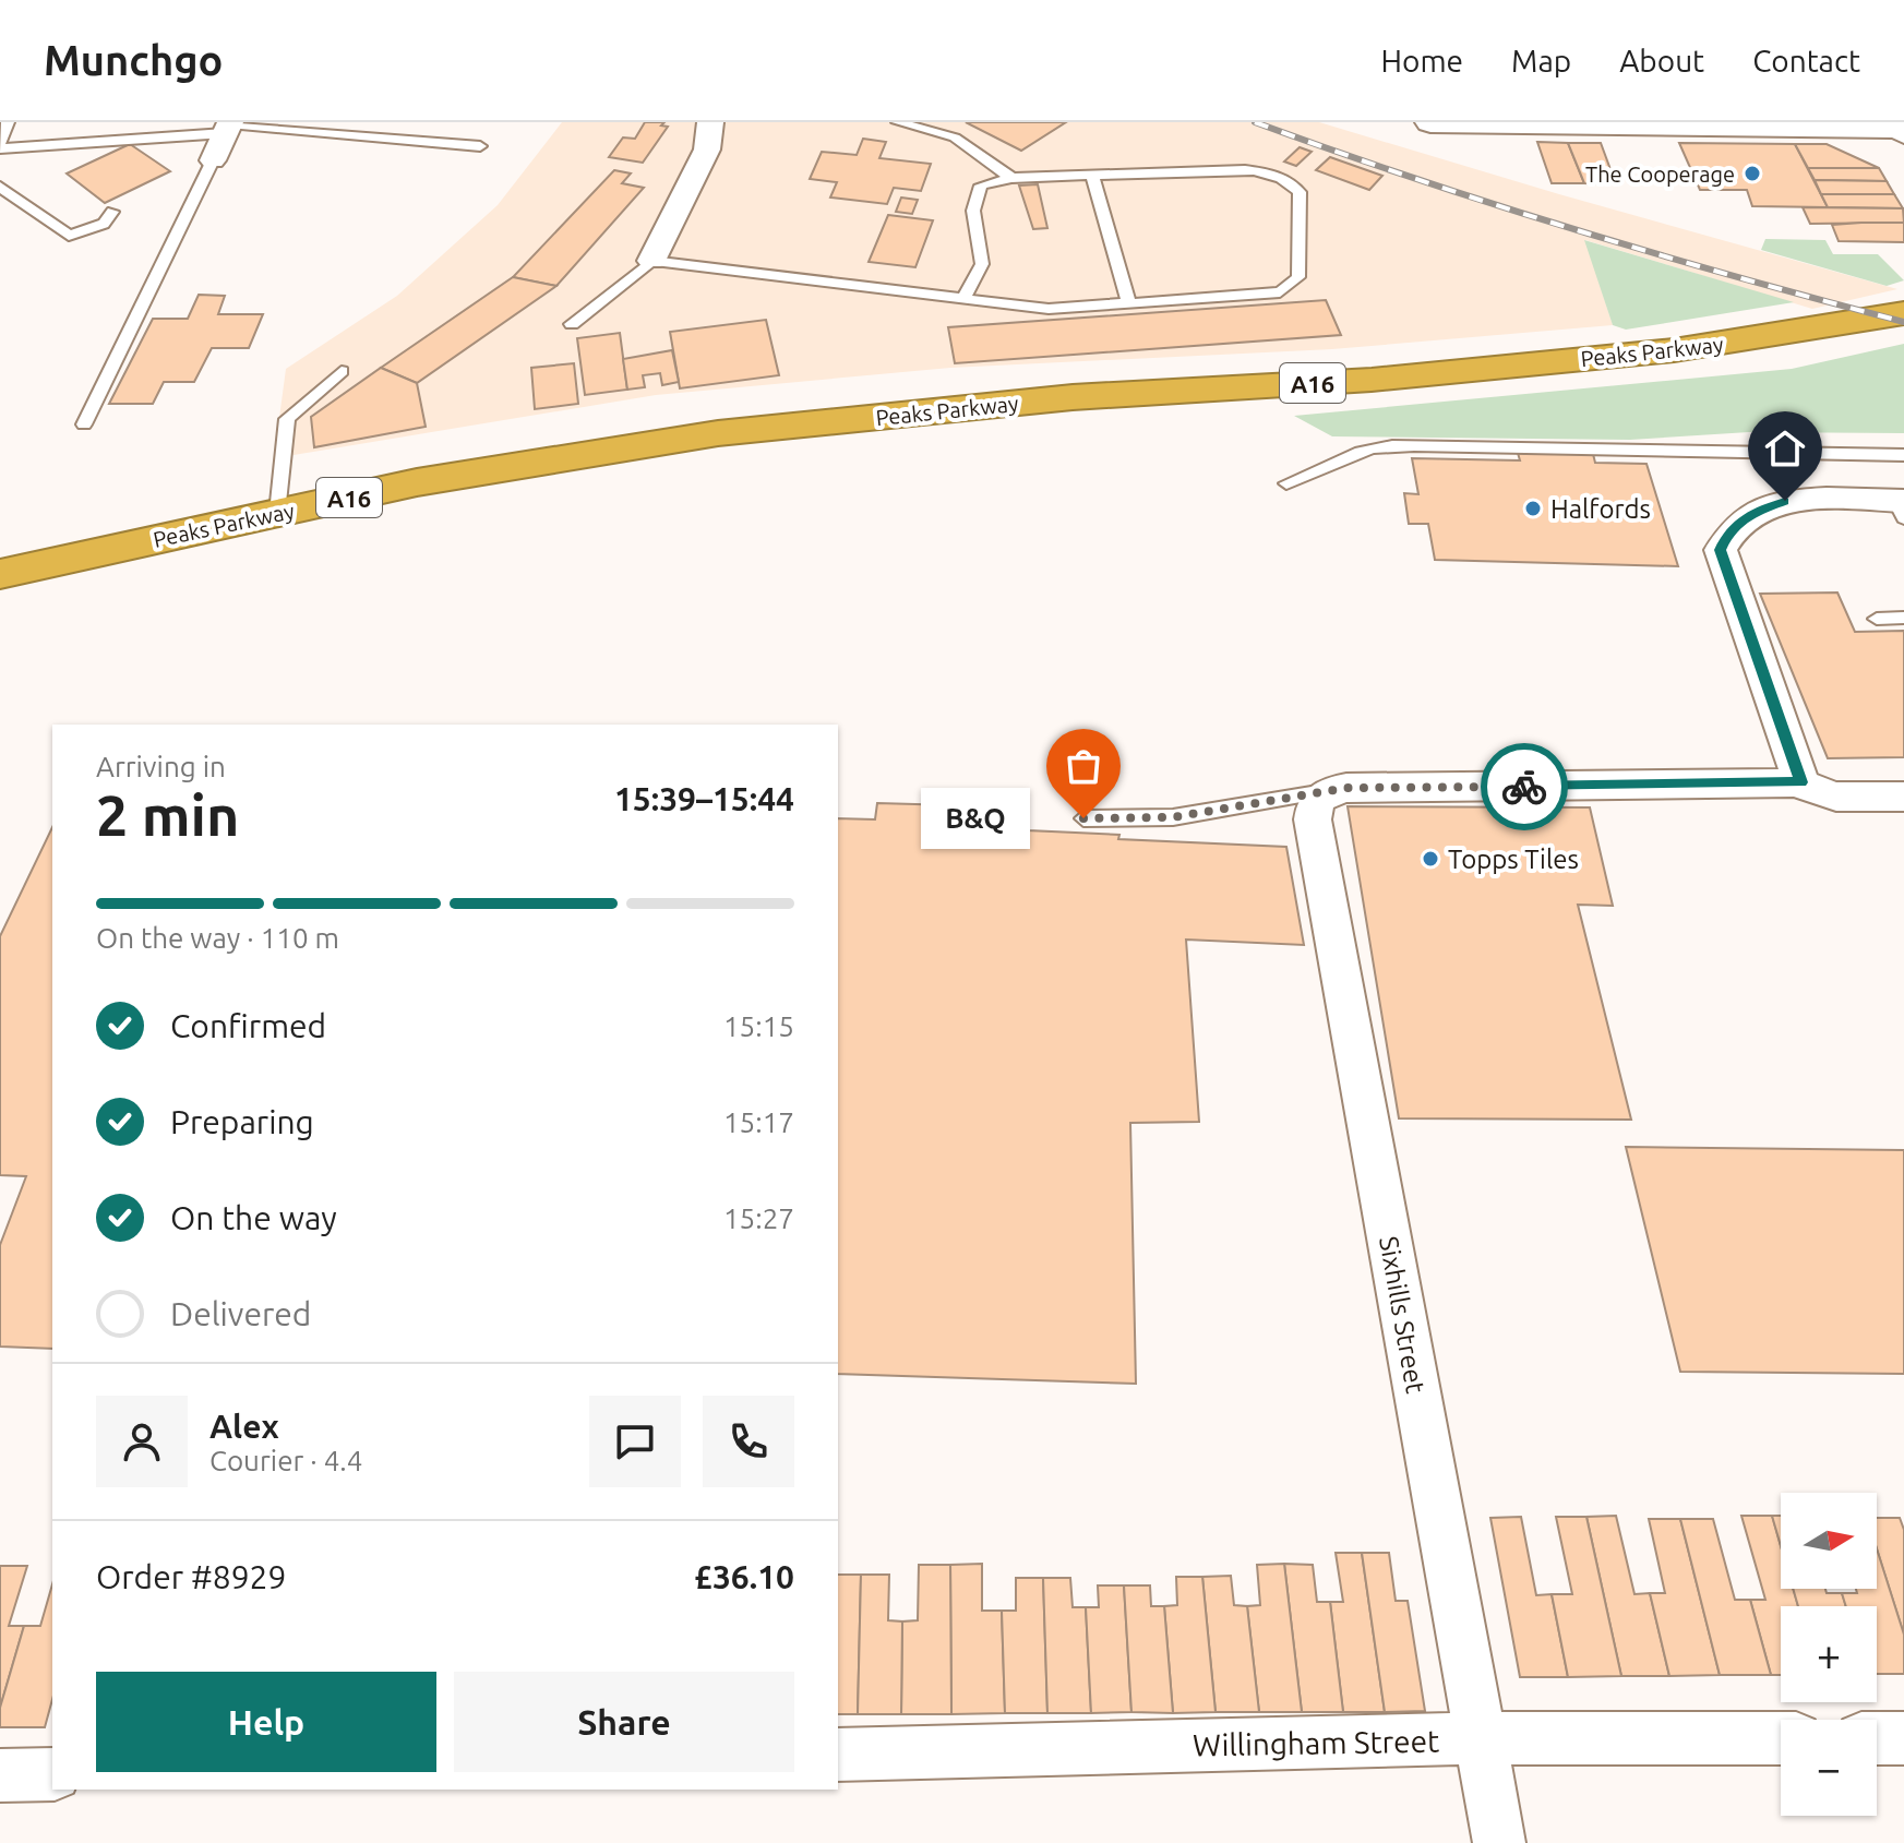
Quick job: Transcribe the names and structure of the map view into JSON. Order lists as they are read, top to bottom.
{
  "streets": {
    "highway": ["Peaks Parkway", "A16"],
    "street": ["Sixhills Street", "Willingham Street"]
  },
  "crossings": [
    ["Sixhills Street", "Willingham Street"]
  ],
  "places": [
    "The Cooperage",
    "Halfords",
    "B&Q",
    "Topps Tiles"
  ],
  "north": "right",
  "page": {
    "header": "Munchgo",
    "nav": [
      "Home",
      "Map",
      "About",
      "Contact"
    ],
    "heading": ["2 min", "Arriving in", "15:39–15:44"],
    "panel": [
      "Alex",
      "Courier · 4.4",
      "Order #8929",
      "£36.10"
    ],
    "bubble": "B&Q",
    "bar": "On the way · 110 m",
    "list": [
      ["Confirmed", "15:15"],
      ["Preparing", "15:17"],
      ["On the way", "15:27"],
      "Delivered"
    ],
    "map_buttons": ["+", "−"],
    "buttons": ["Help", "Share"]
  }
}
